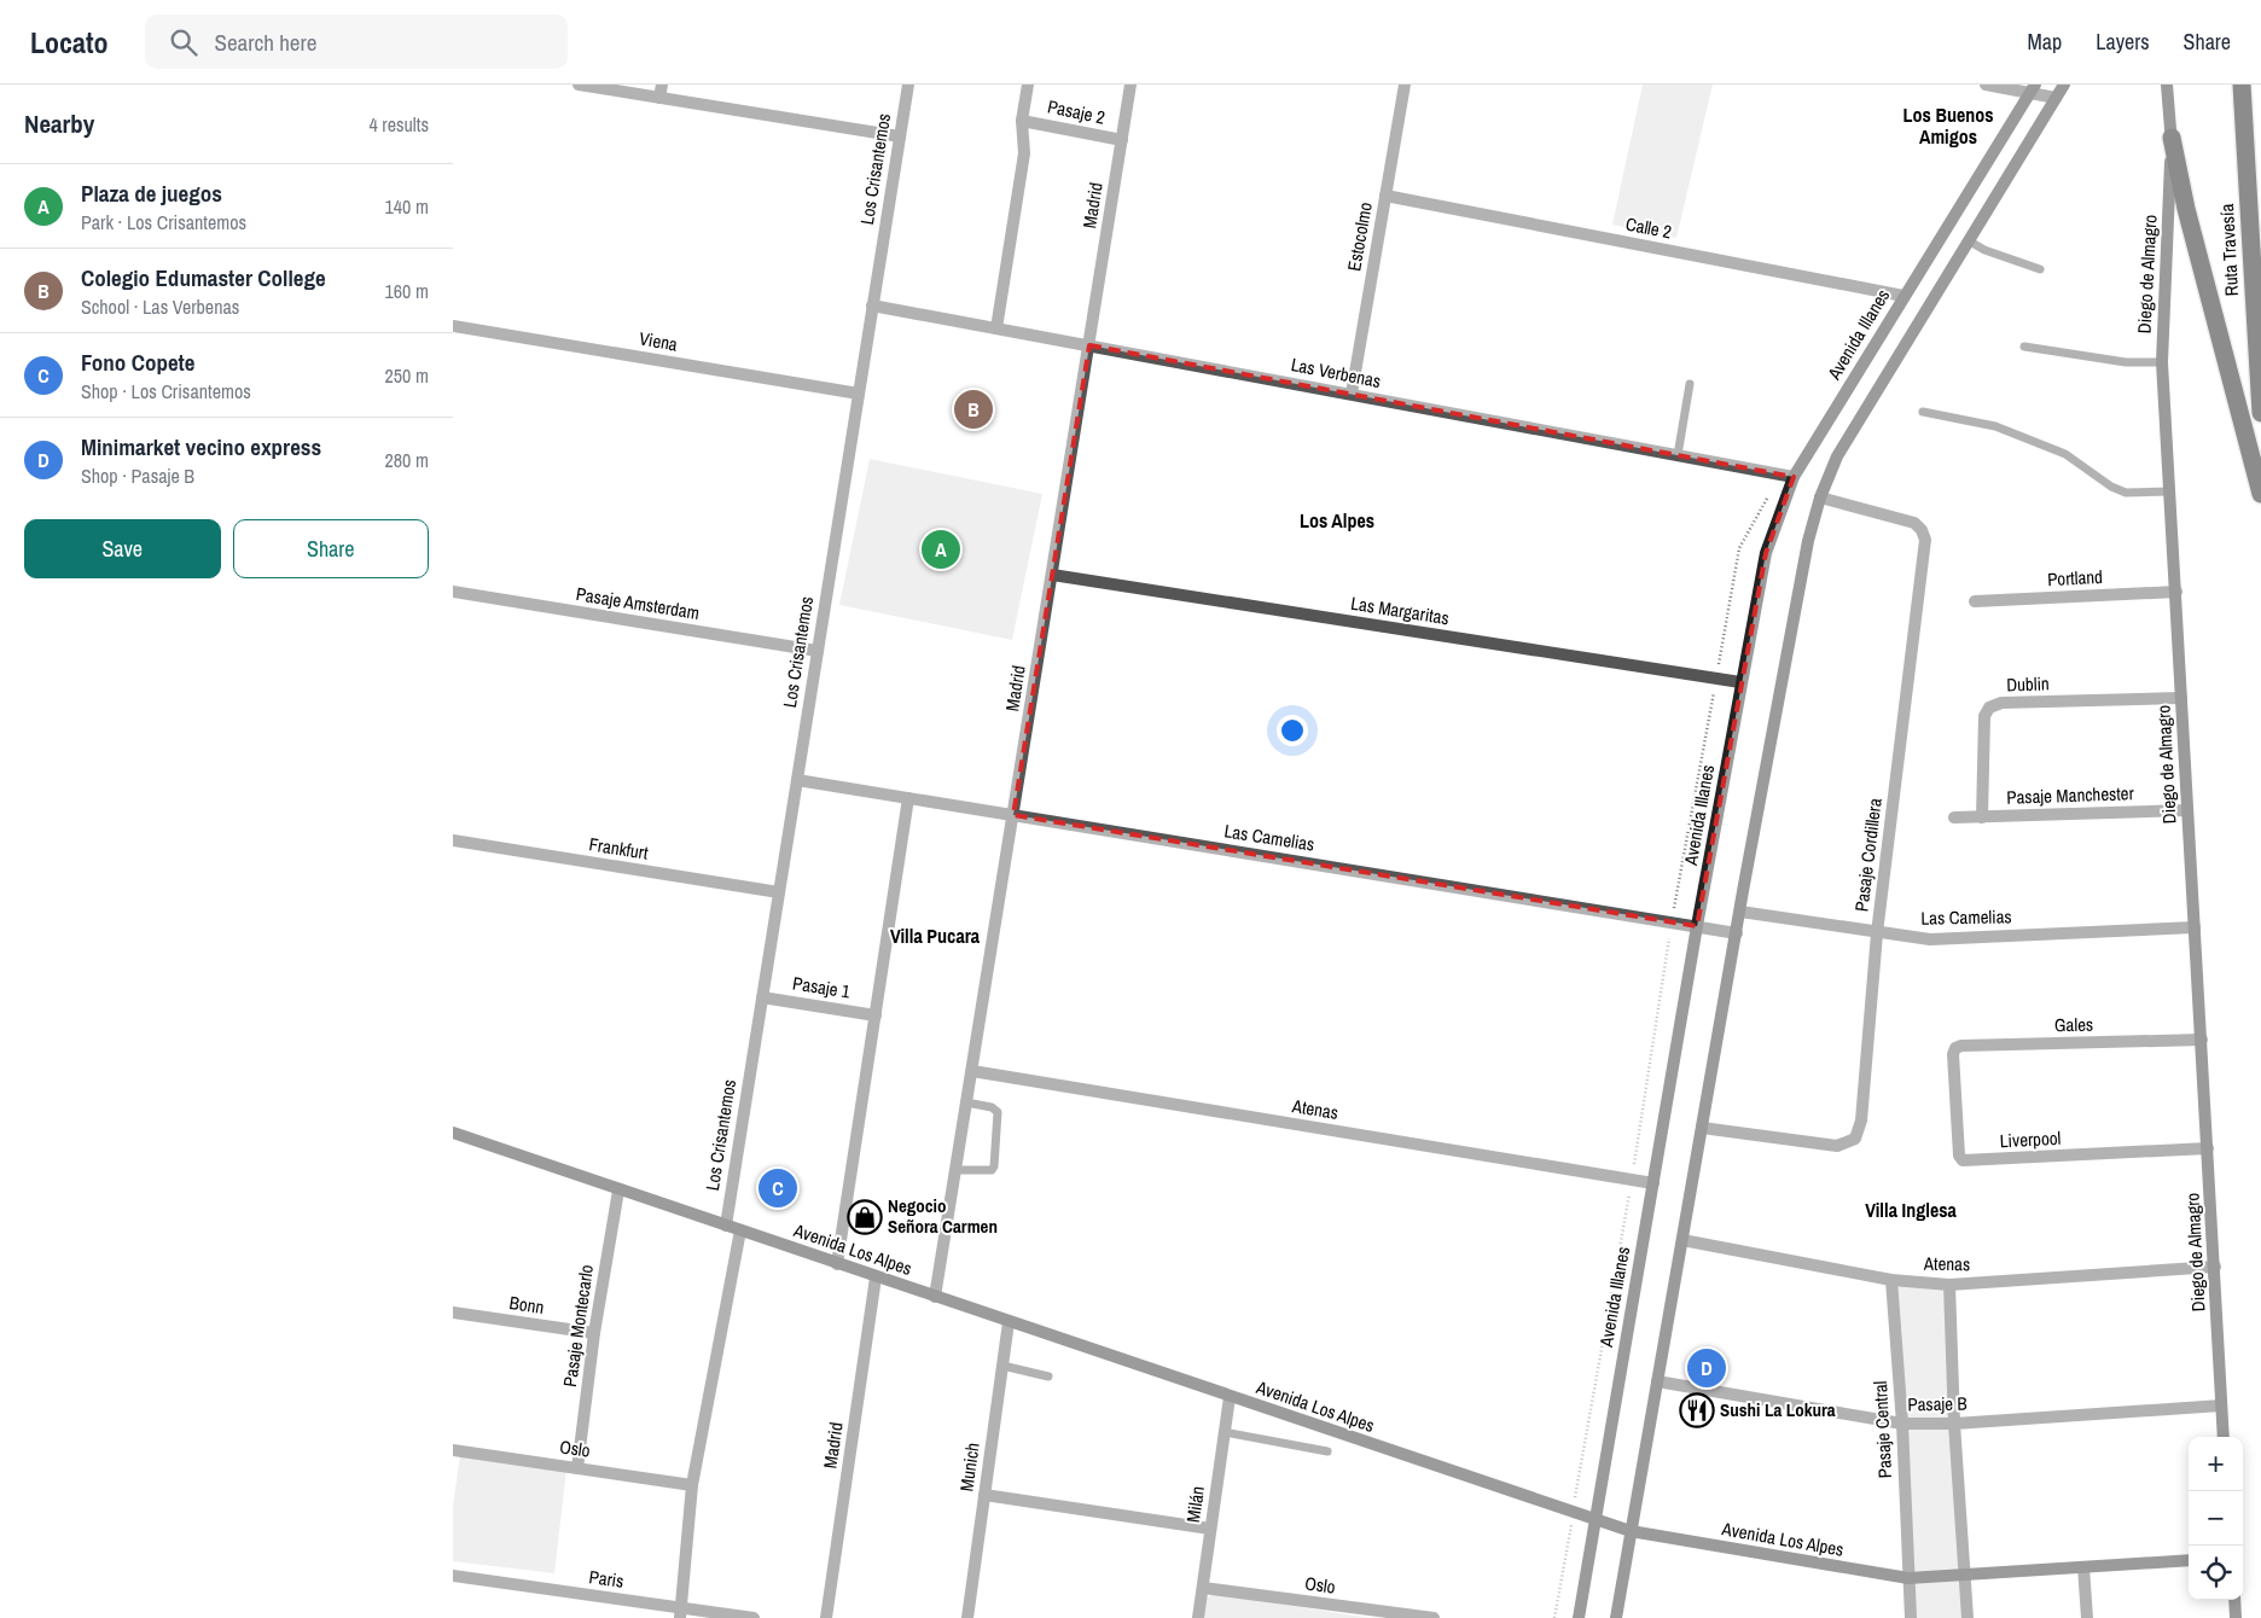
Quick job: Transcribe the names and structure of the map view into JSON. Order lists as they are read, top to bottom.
{
  "streets": {
    "highway": ["Ruta Travesía"],
    "main road": ["Diego de Almagro", "Avenida Illanes", "Avenida Los Alpes"],
    "street": [
      "Pasaje 2",
      "Los Crisantemos",
      "Madrid",
      "Calle 2",
      "Estocolmo",
      "Viena",
      "Las Verbenas",
      "Portland",
      "Pasaje Amsterdam",
      "Las Margaritas",
      "Dublin",
      "Pasaje Manchester",
      "Las Camelias",
      "Frankfurt",
      "Pasaje Cordillera",
      "Pasaje 1",
      "Gales",
      "Atenas",
      "Liverpool",
      "Bonn",
      "Pasaje Montecarlo",
      "Pasaje B",
      "Pasaje Central",
      "Oslo",
      "Munich",
      "Milán",
      "Paris"
    ]
  },
  "crossings": [
    ["Pasaje 2", "Madrid"],
    ["Los Crisantemos", "Viena"],
    ["Los Crisantemos", "Las Verbenas"],
    ["Los Crisantemos", "Pasaje Amsterdam"],
    ["Los Crisantemos", "Las Camelias"],
    ["Los Crisantemos", "Frankfurt"],
    ["Los Crisantemos", "Pasaje 1"],
    ["Los Crisantemos", "Avenida Los Alpes"],
    ["Madrid", "Las Verbenas"],
    ["Madrid", "Las Margaritas"],
    ["Madrid", "Las Camelias"],
    ["Madrid", "Atenas"],
    ["Madrid", "Avenida Los Alpes"],
    ["Calle 2", "Estocolmo"],
    ["Calle 2", "Avenida Illanes"],
    ["Estocolmo", "Las Verbenas"],
    ["Diego de Almagro", "Portland"],
    ["Diego de Almagro", "Dublin"],
    ["Diego de Almagro", "Pasaje Manchester"],
    ["Diego de Almagro", "Las Camelias"],
    ["Diego de Almagro", "Gales"],
    ["Diego de Almagro", "Atenas"],
    ["Diego de Almagro", "Liverpool"],
    ["Diego de Almagro", "Pasaje B"],
    ["Avenida Illanes", "Las Verbenas"],
    ["Avenida Illanes", "Las Margaritas"],
    ["Avenida Illanes", "Las Camelias"],
    ["Avenida Illanes", "Atenas"],
    ["Avenida Illanes", "Avenida Los Alpes"],
    ["Dublin", "Pasaje Manchester"],
    ["Las Camelias", "Pasaje Cordillera"],
    ["Gales", "Liverpool"],
    ["Atenas", "Pasaje Central"],
    ["Avenida Los Alpes", "Pasaje Montecarlo"],
    ["Avenida Los Alpes", "Pasaje Central"],
    ["Avenida Los Alpes", "Munich"],
    ["Avenida Los Alpes", "Milán"],
    ["Bonn", "Pasaje Montecarlo"],
    ["Pasaje Montecarlo", "Oslo"],
    ["Pasaje B", "Pasaje Central"],
    ["Oslo", "Milán"]
  ],
  "districts": [
    "Los Buenos Amigos",
    "Los Alpes",
    "Villa Pucara",
    "Villa Inglesa"
  ],
  "places": {
    "shop": ["Negocio Señora Carmen"],
    "restaurant": ["Sushi La Lokura"]
  },
  "page": {
    "header": "Locato",
    "search": "Search here",
    "nav": ["Map", "Layers", "Share"],
    "heading": ["Nearby", "4 results"],
    "list": [
      {
        "mark": "A",
        "name": "Plaza de juegos",
        "note": "Park · Los Crisantemos",
        "value": "140 m"
      },
      {
        "mark": "B",
        "name": "Colegio Edumaster College",
        "note": "School · Las Verbenas",
        "value": "160 m"
      },
      {
        "mark": "C",
        "name": "Fono Copete",
        "note": "Shop · Los Crisantemos",
        "value": "250 m"
      },
      {
        "mark": "D",
        "name": "Minimarket vecino express",
        "note": "Shop · Pasaje B",
        "value": "280 m"
      }
    ],
    "pins": [
      "B",
      "A",
      "C",
      "D"
    ],
    "buttons": ["Save", "Share"],
    "map_buttons": ["+", "−"]
  }
}
